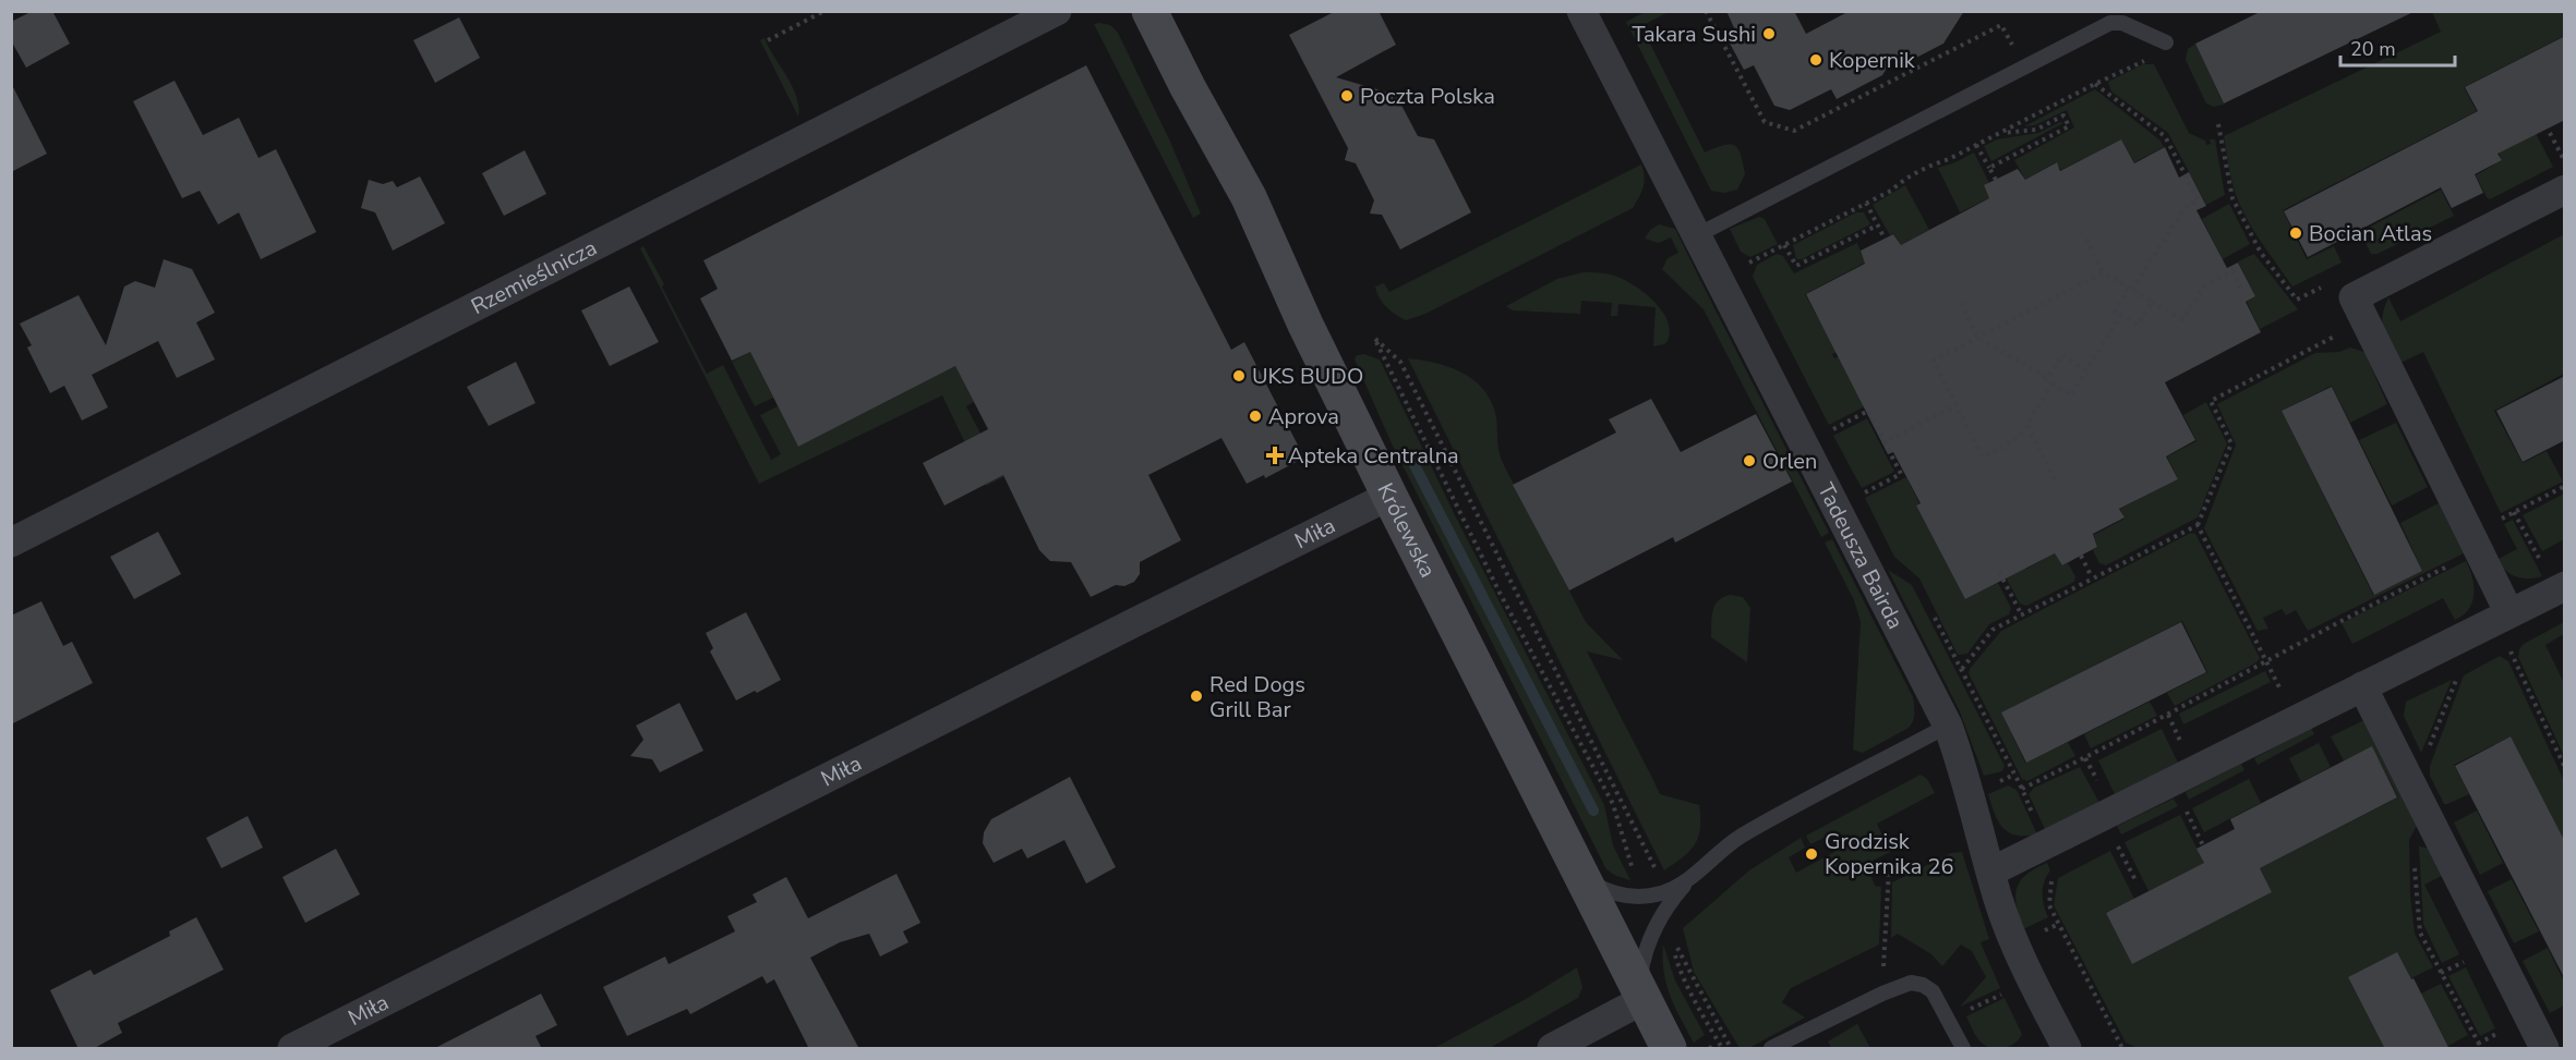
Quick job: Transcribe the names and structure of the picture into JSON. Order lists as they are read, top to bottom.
{
  "streets": {
    "main road": ["Królewska"],
    "street": ["Rzemieślnicza", "Miła", "Tadeusza Bairda"]
  },
  "crossings": [
    ["Królewska", "Miła"]
  ],
  "places": {
    "other": [
      "Takara Sushi",
      "Kopernik",
      "Poczta Polska",
      "Bocian Atlas",
      "UKS BUDO",
      "Aprova",
      "Orlen",
      "Red Dogs Grill Bar",
      "Grodzisk Kopernika 26"
    ],
    "health": ["Apteka Centralna"]
  },
  "scale_bar": "20 m"
}
